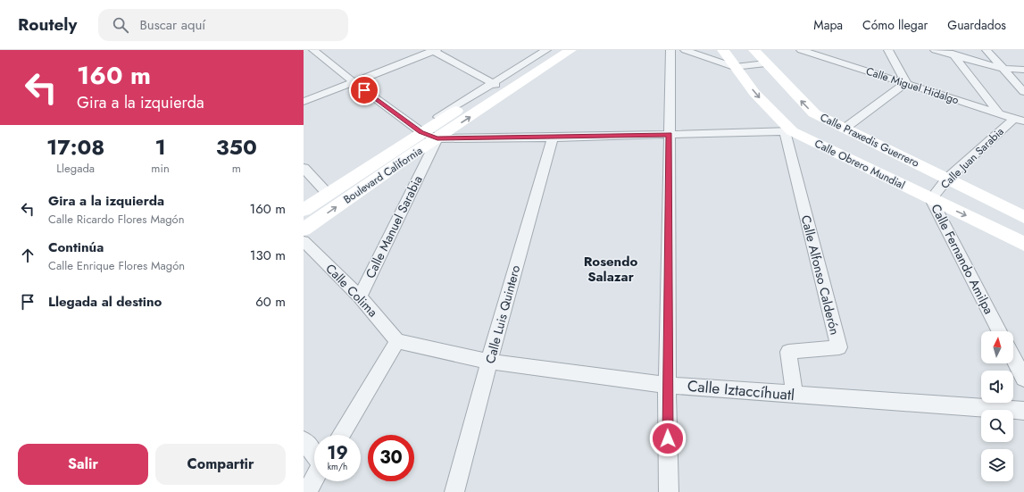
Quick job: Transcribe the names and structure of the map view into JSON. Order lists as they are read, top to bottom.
{
  "streets": {
    "street": [
      "Calle Miguel Hidalgo",
      "Calle Praxedis Guerrero",
      "Calle Juan Sarabia",
      "Calle Obrero Mundial",
      "Boulevard California",
      "Calle Manuel Sarabia",
      "Calle Fernando Amilpa",
      "Calle Alfonso Calderón",
      "Calle Colima",
      "Calle Luis Quintero",
      "Calle Iztaccíhuatl"
    ]
  },
  "crossings": [
    ["Calle Miguel Hidalgo", "Calle Juan Sarabia"],
    ["Calle Praxedis Guerrero", "Calle Juan Sarabia"],
    ["Calle Juan Sarabia", "Calle Obrero Mundial"],
    ["Calle Juan Sarabia", "Calle Fernando Amilpa"],
    ["Calle Obrero Mundial", "Calle Fernando Amilpa"],
    ["Calle Obrero Mundial", "Calle Alfonso Calderón"],
    ["Boulevard California", "Calle Manuel Sarabia"],
    ["Calle Manuel Sarabia", "Calle Colima"],
    ["Calle Alfonso Calderón", "Calle Iztaccíhuatl"],
    ["Calle Colima", "Calle Iztaccíhuatl"],
    ["Calle Luis Quintero", "Calle Iztaccíhuatl"]
  ],
  "districts": ["Rosendo Salazar"],
  "north": "top",
  "page": {
    "header": "Routely",
    "search": "Buscar aquí",
    "nav": ["Mapa", "Cómo llegar", "Guardados"],
    "turn": ["160 m", "Gira a la izquierda"],
    "eta": [
      "17:08",
      "Llegada",
      "1",
      "min",
      "350",
      "m"
    ],
    "list": [
      {
        "name": "Gira a la izquierda",
        "note": "Calle Ricardo Flores Magón",
        "value": "160 m"
      },
      {
        "name": "Continúa",
        "note": "Calle Enrique Flores Magón",
        "value": "130 m"
      },
      {
        "name": "Llegada al destino",
        "value": "60 m"
      }
    ],
    "speed": "19 km/h",
    "limit": "30",
    "buttons": ["Salir", "Compartir"]
  }
}
